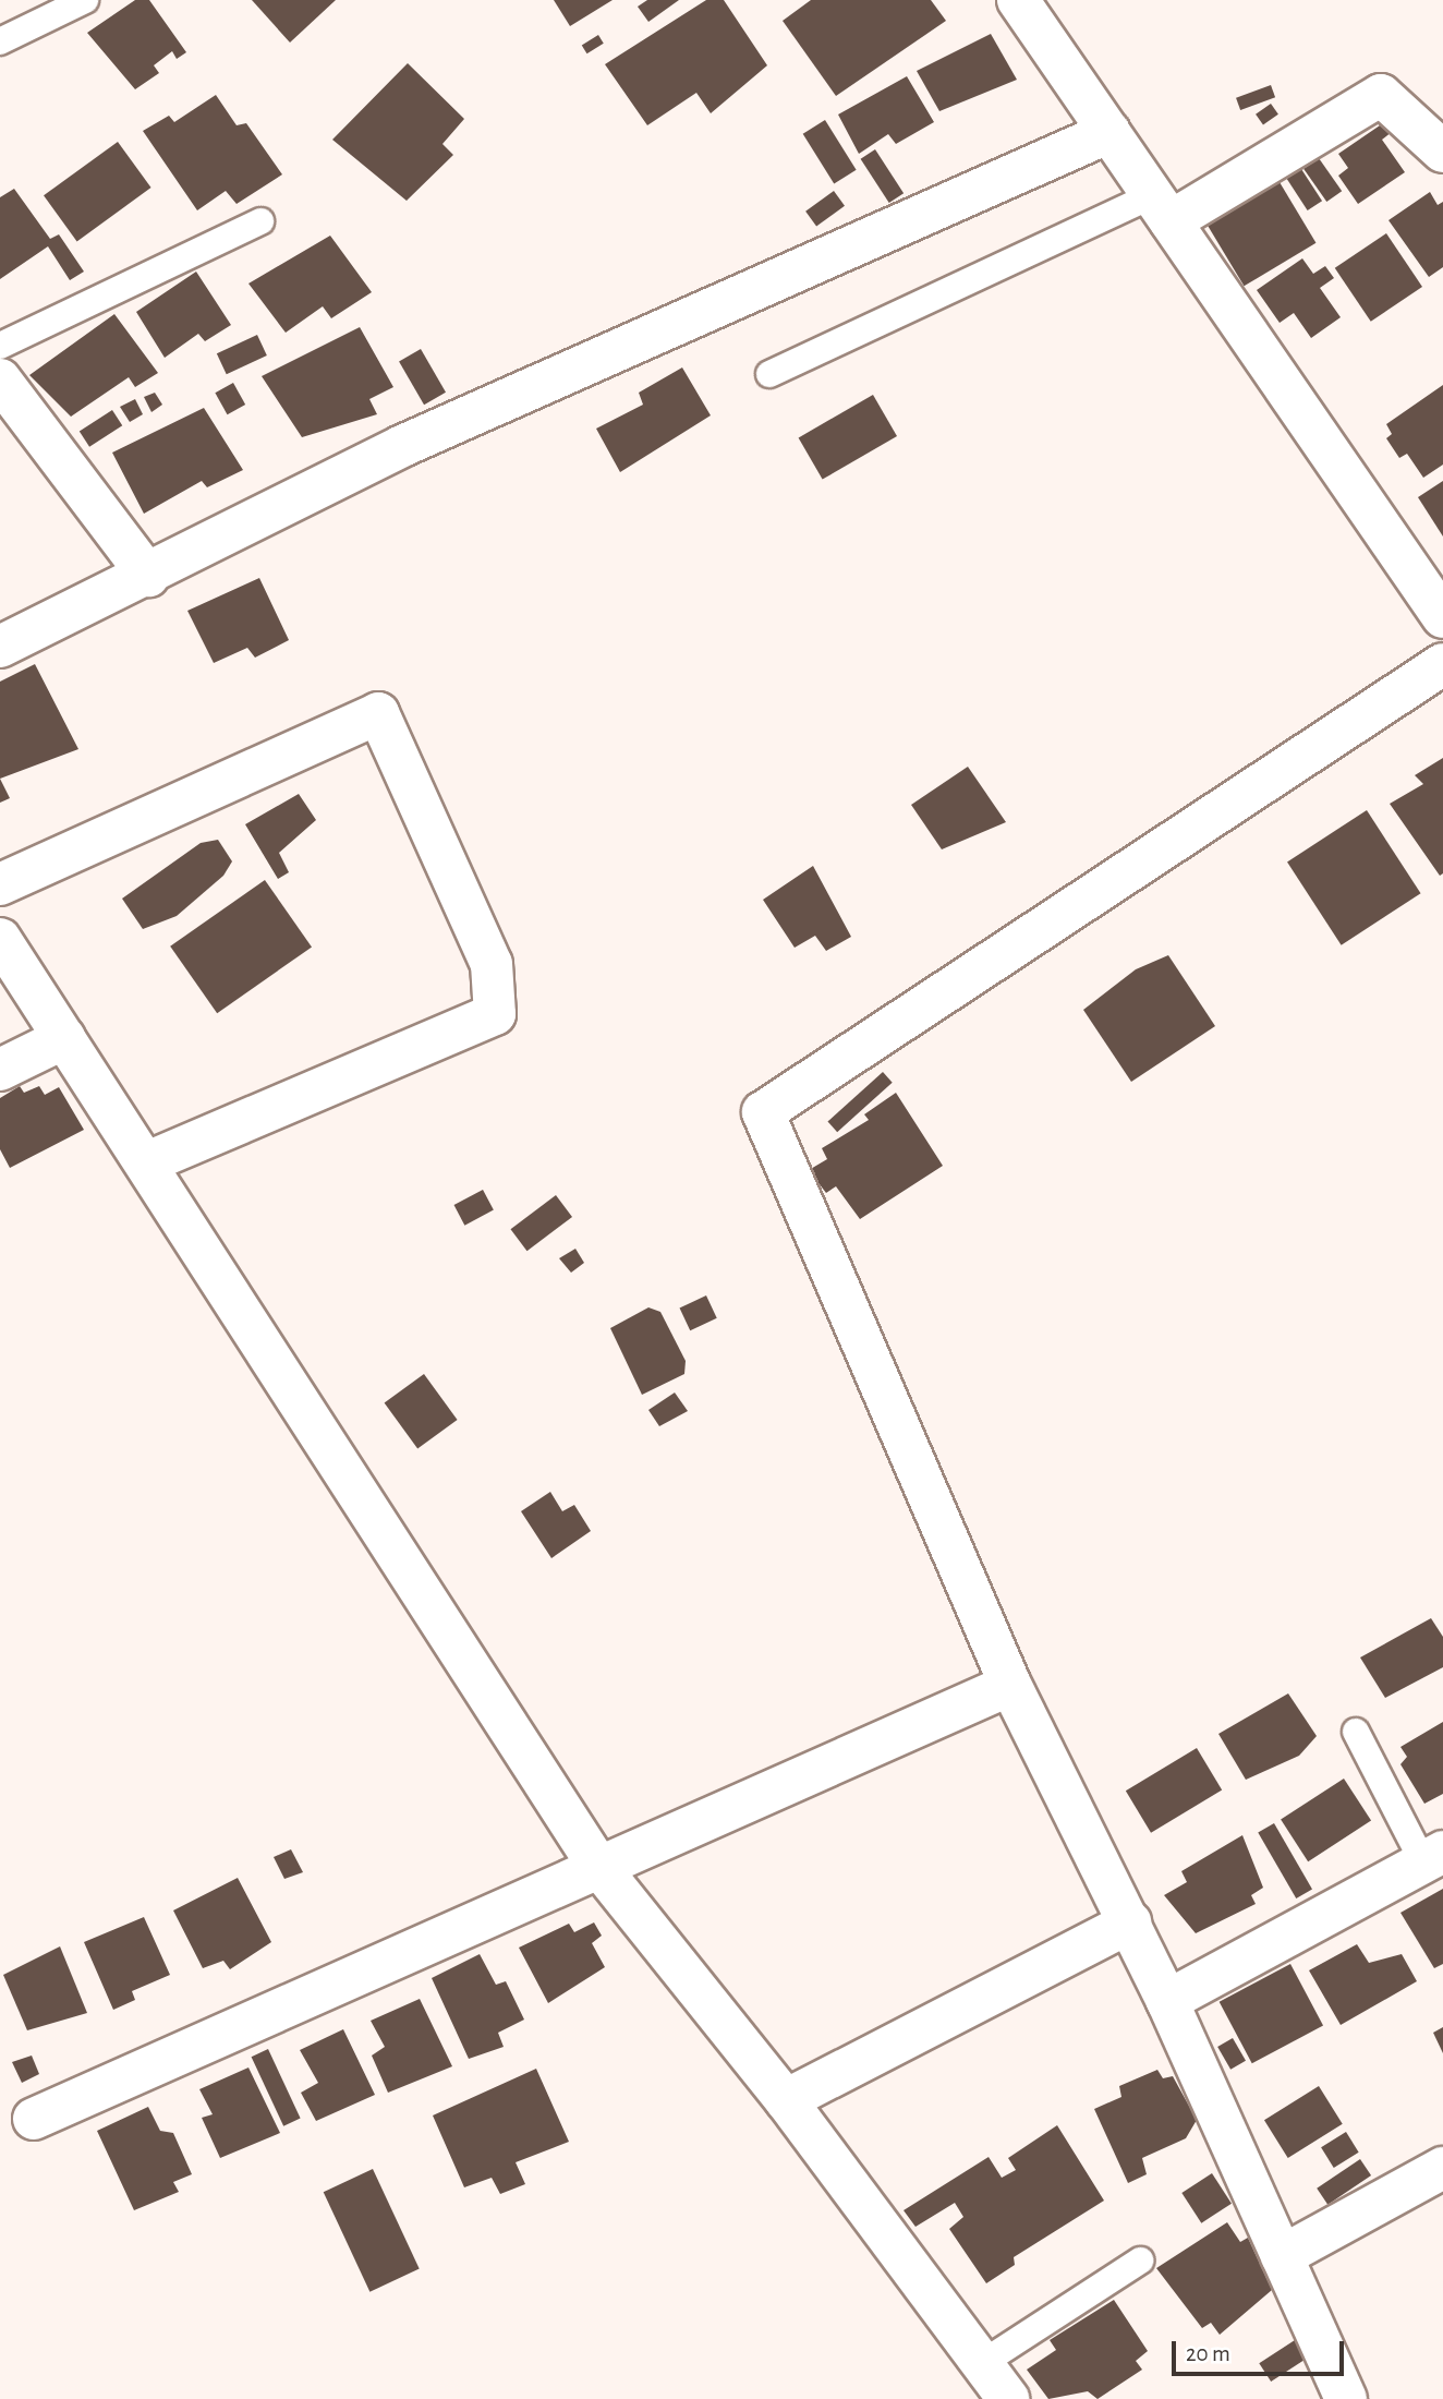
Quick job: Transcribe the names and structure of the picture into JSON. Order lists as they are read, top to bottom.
{
  "scale_bar": "20 m"
}
